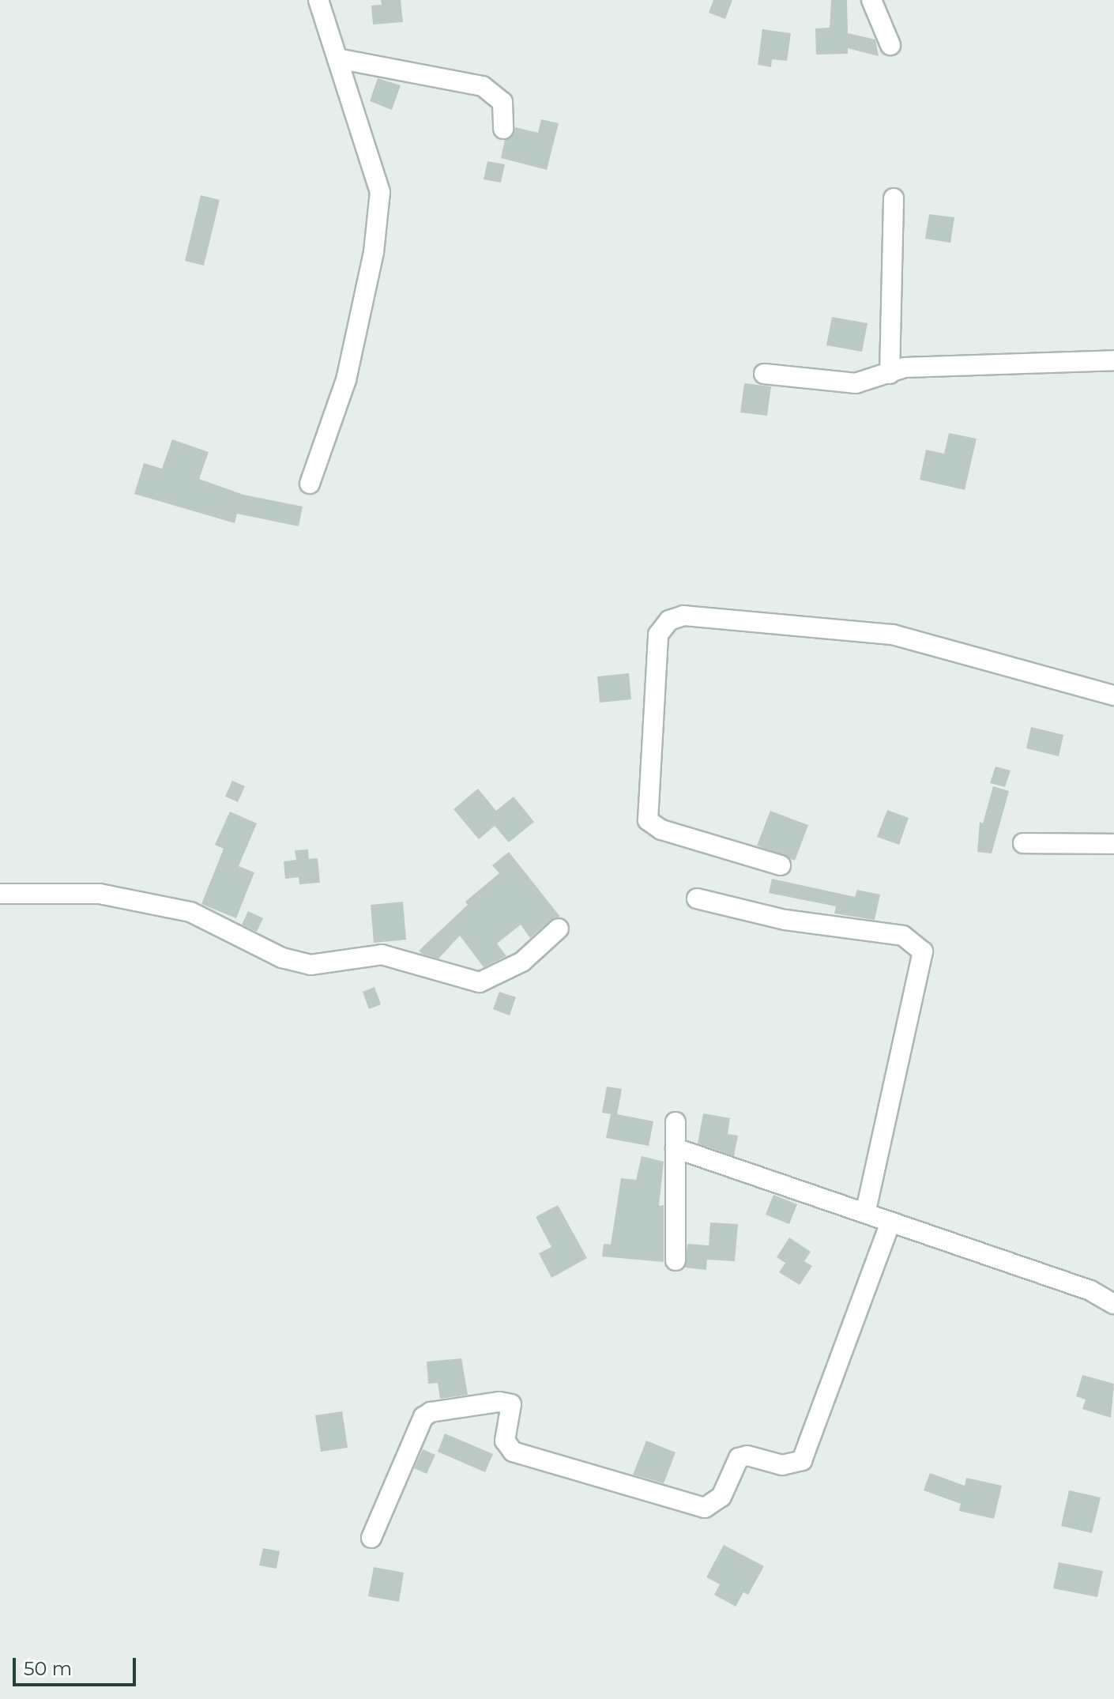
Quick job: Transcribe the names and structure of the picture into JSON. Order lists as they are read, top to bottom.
{
  "scale_bar": "50 m"
}
